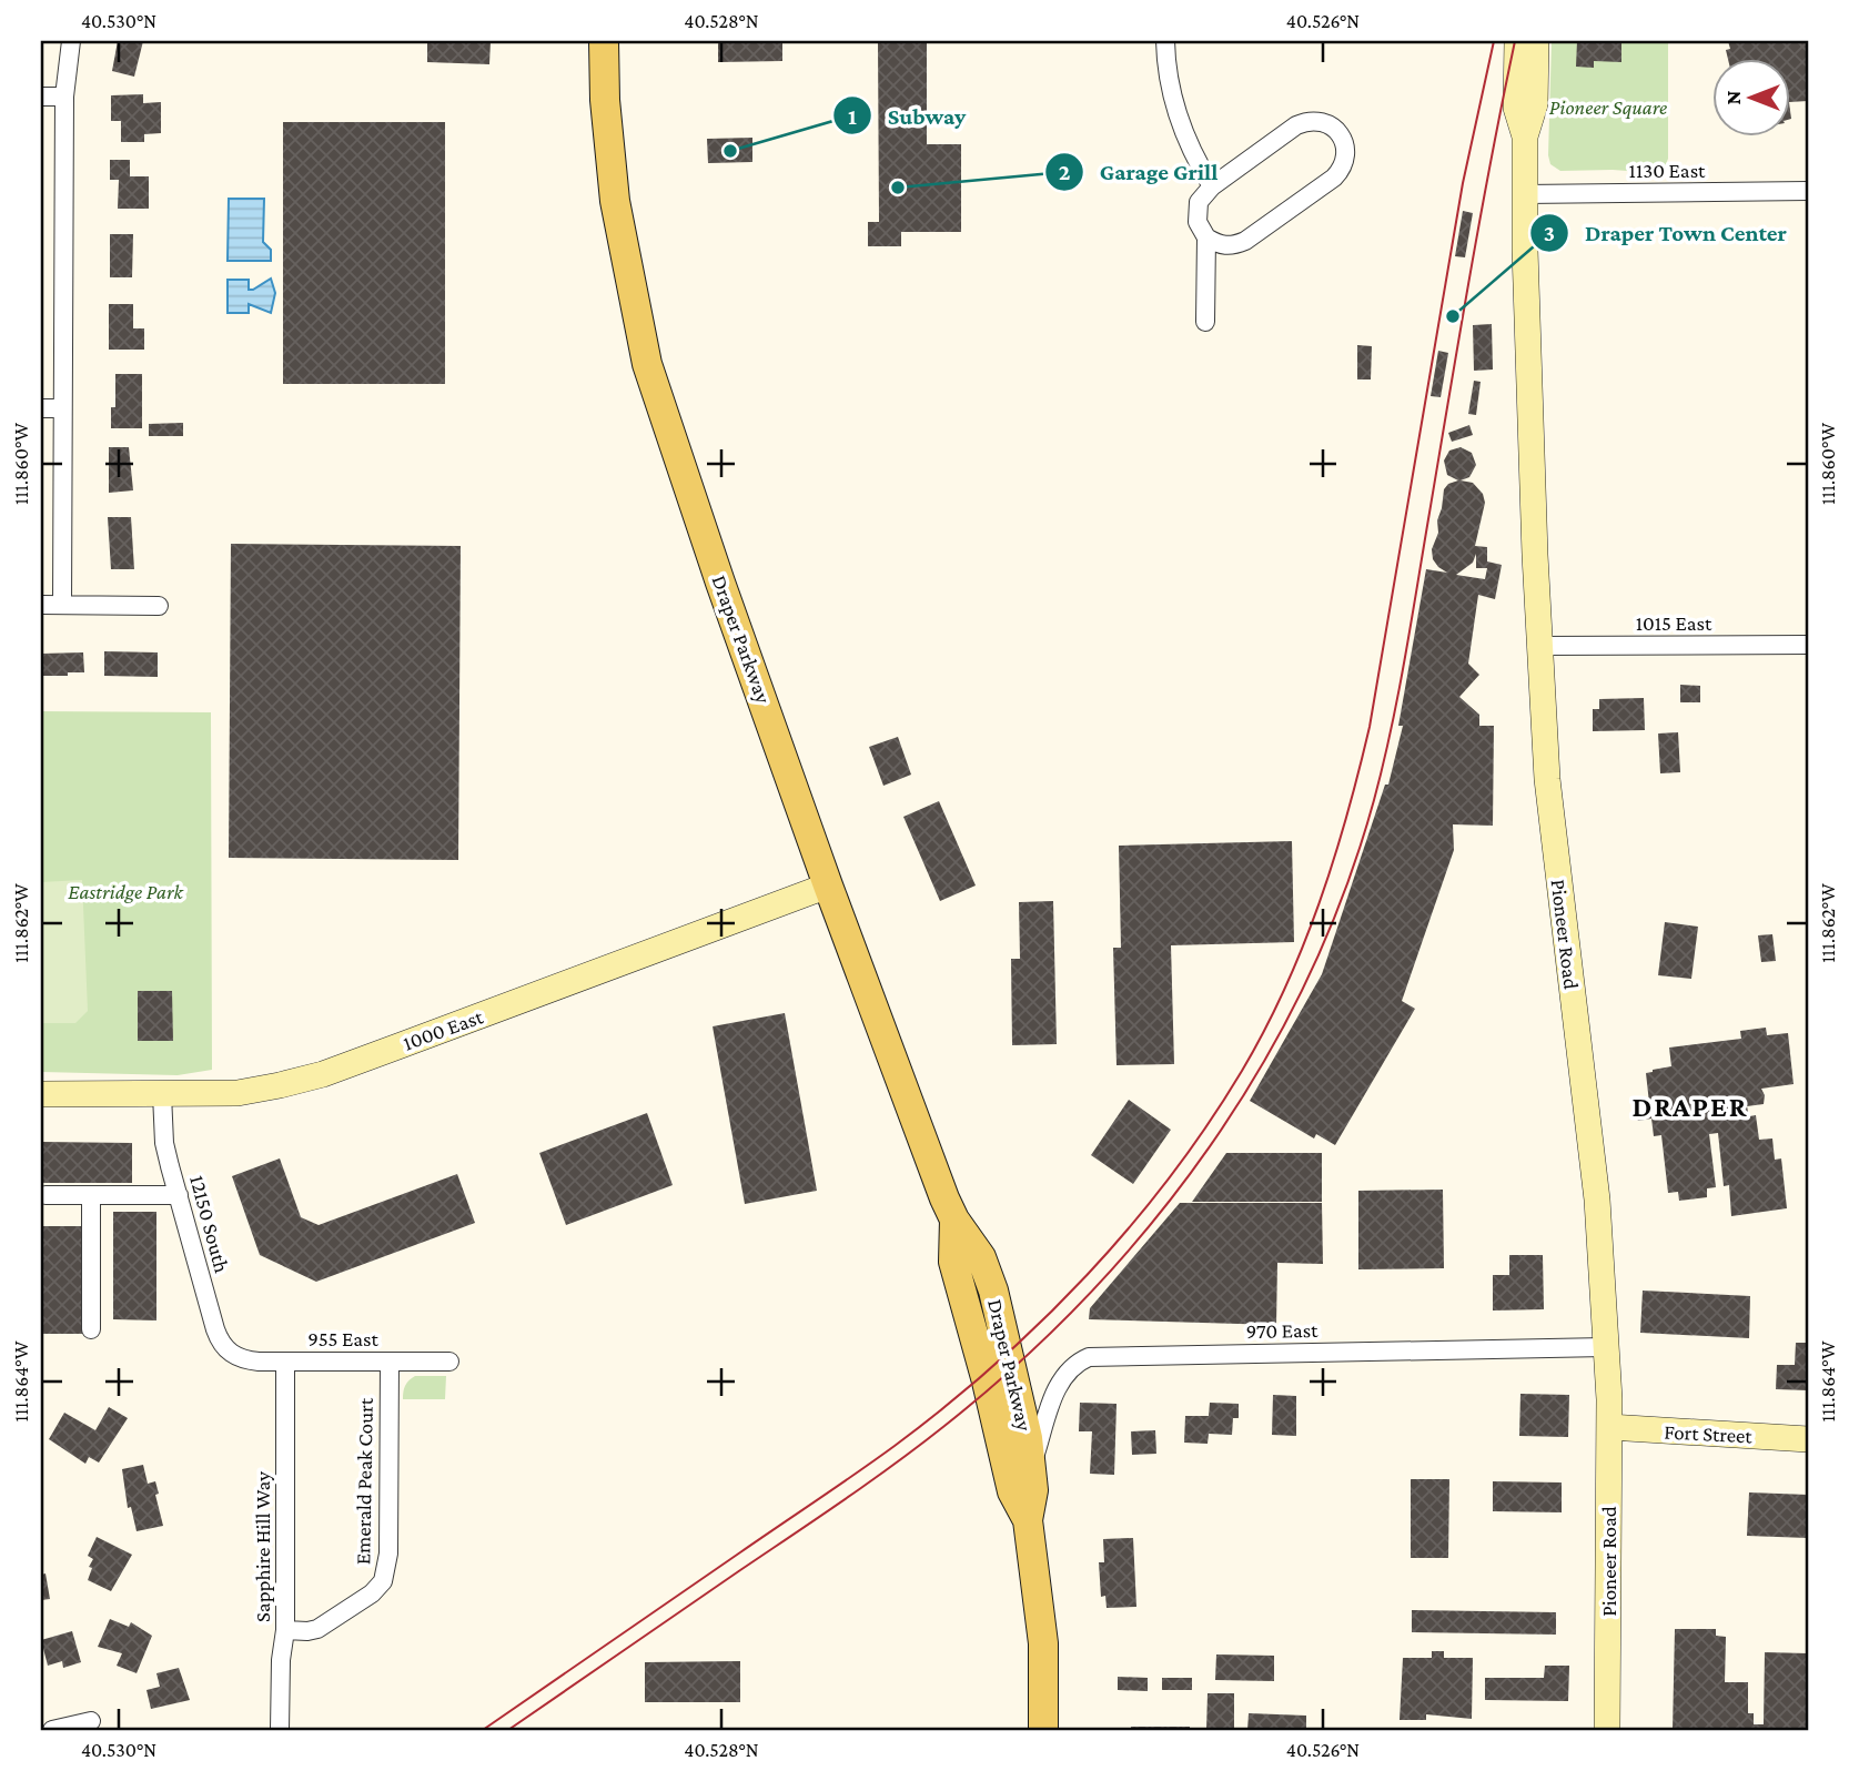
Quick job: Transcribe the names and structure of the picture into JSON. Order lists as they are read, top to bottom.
{
  "streets": {
    "main road": ["Draper Parkway"],
    "street": [
      "1130 East",
      "1015 East",
      "Pioneer Road",
      "1000 East",
      "12150 South",
      "970 East",
      "955 East",
      "Fort Street",
      "Emerald Peak Court",
      "Sapphire Hill Way"
    ]
  },
  "crossings": [
    ["1130 East", "Pioneer Road"],
    ["1015 East", "Pioneer Road"],
    ["Draper Parkway", "1000 East"],
    ["Draper Parkway", "970 East"],
    ["Pioneer Road", "970 East"],
    ["Pioneer Road", "Fort Street"],
    ["1000 East", "12150 South"],
    ["12150 South", "955 East"],
    ["955 East", "Emerald Peak Court"],
    ["955 East", "Sapphire Hill Way"],
    ["Emerald Peak Court", "Sapphire Hill Way"]
  ],
  "districts": ["DRAPER"],
  "parks": ["Pioneer Square", "Eastridge Park"],
  "places": ["Subway", "Garage Grill", "Draper Town Center"],
  "north": "left",
  "coordinates": [
    "40.530°N",
    "40.528°N",
    "40.526°N",
    "111.860°W",
    "111.862°W",
    "111.864°W"
  ]
}
